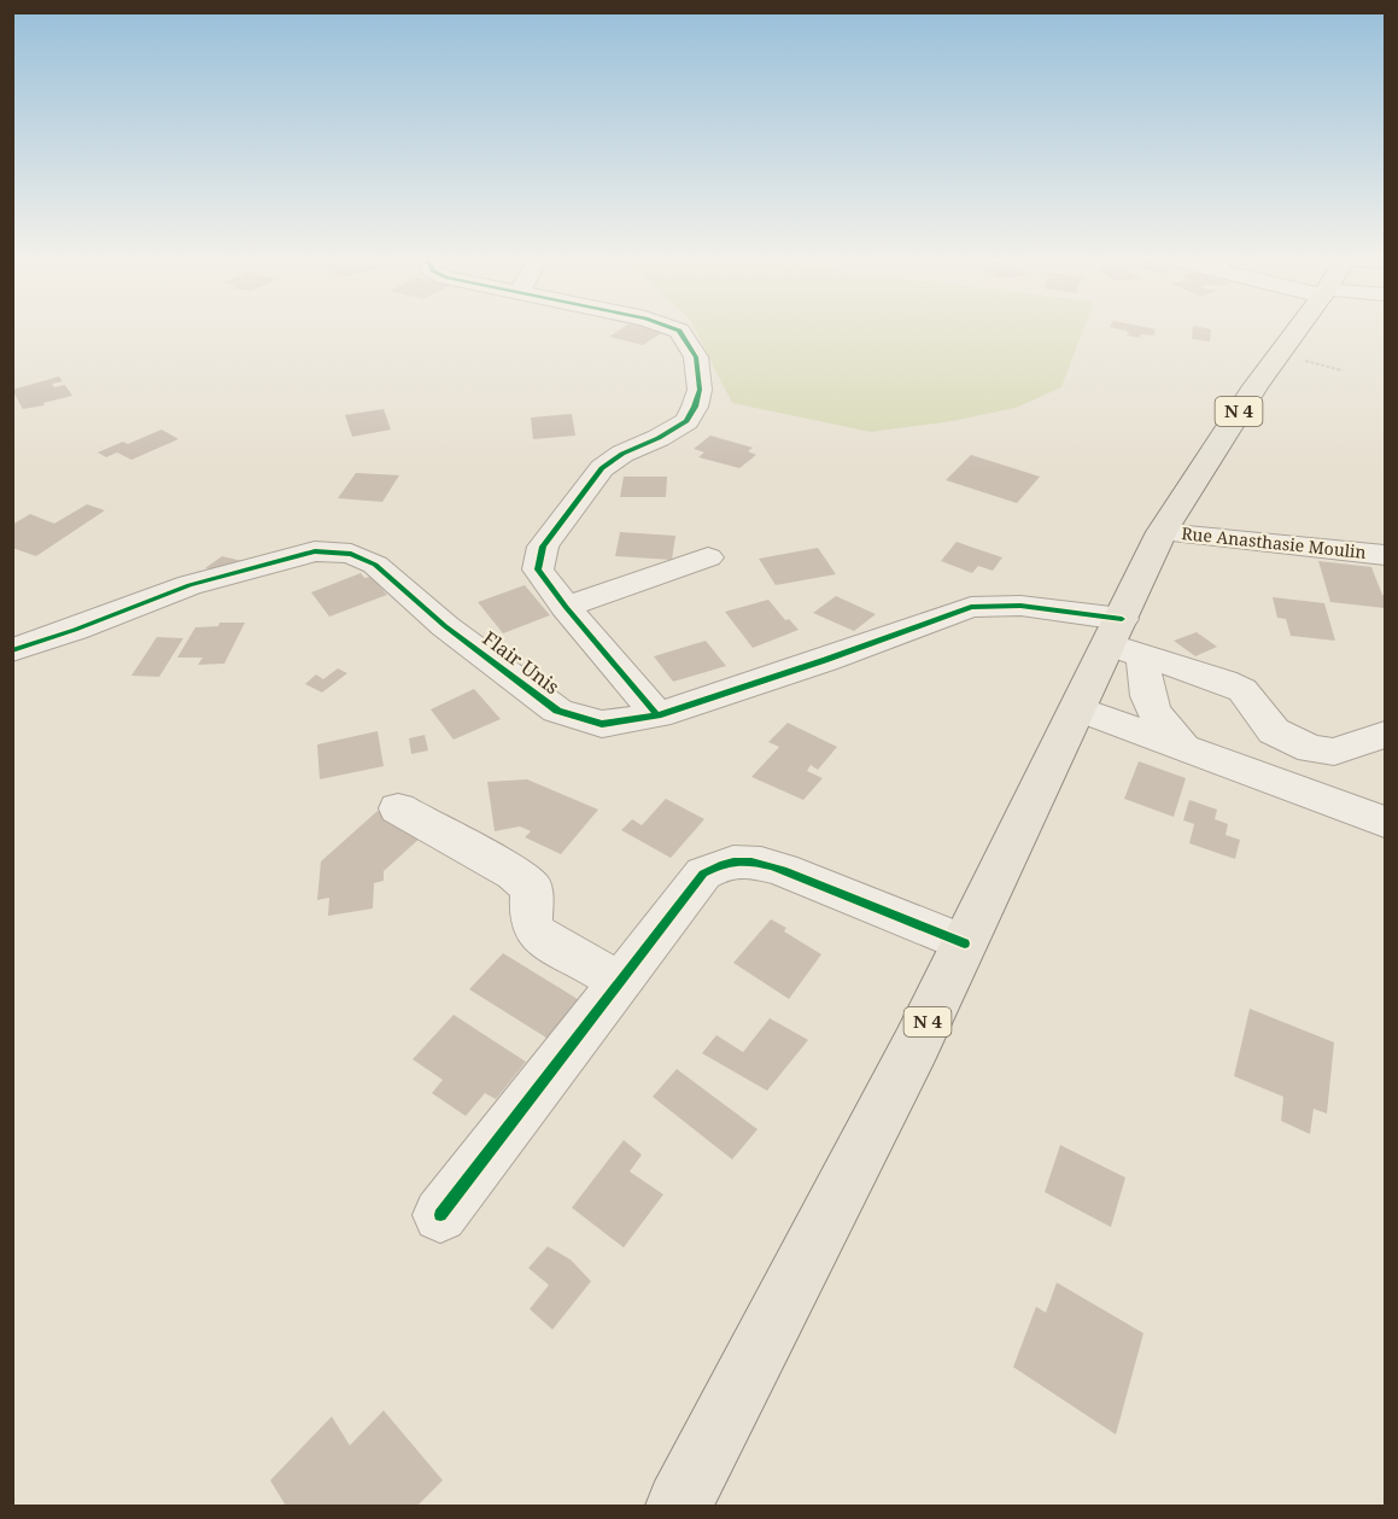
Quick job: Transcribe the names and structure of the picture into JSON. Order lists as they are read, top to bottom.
{
  "streets": {
    "main road": ["N 4"],
    "street": ["Rue Anasthasie Moulin", "Flair Unis"]
  },
  "crossings": [
    ["N 4", "Rue Anasthasie Moulin"],
    ["N 4", "Flair Unis"]
  ]
}
